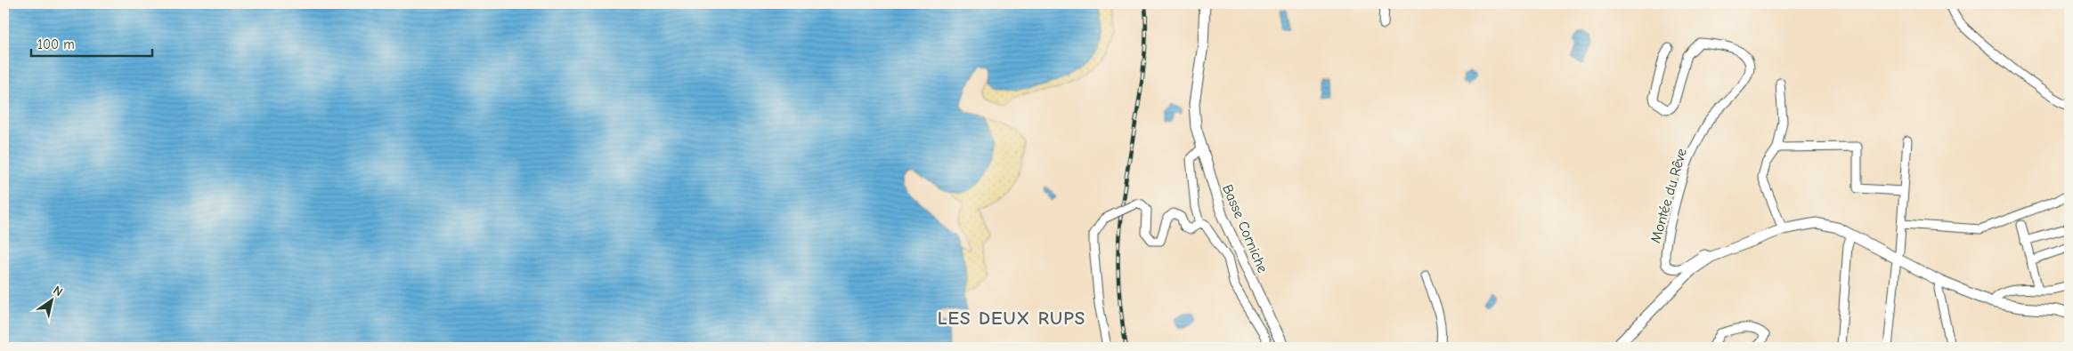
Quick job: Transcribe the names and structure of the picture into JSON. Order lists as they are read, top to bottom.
{
  "streets": {
    "main road": ["Basse Corniche"],
    "street": ["Montée du Rêve"]
  },
  "districts": ["LES DEUX RUPS"],
  "scale_bar": "100 m",
  "north": "top right"
}
